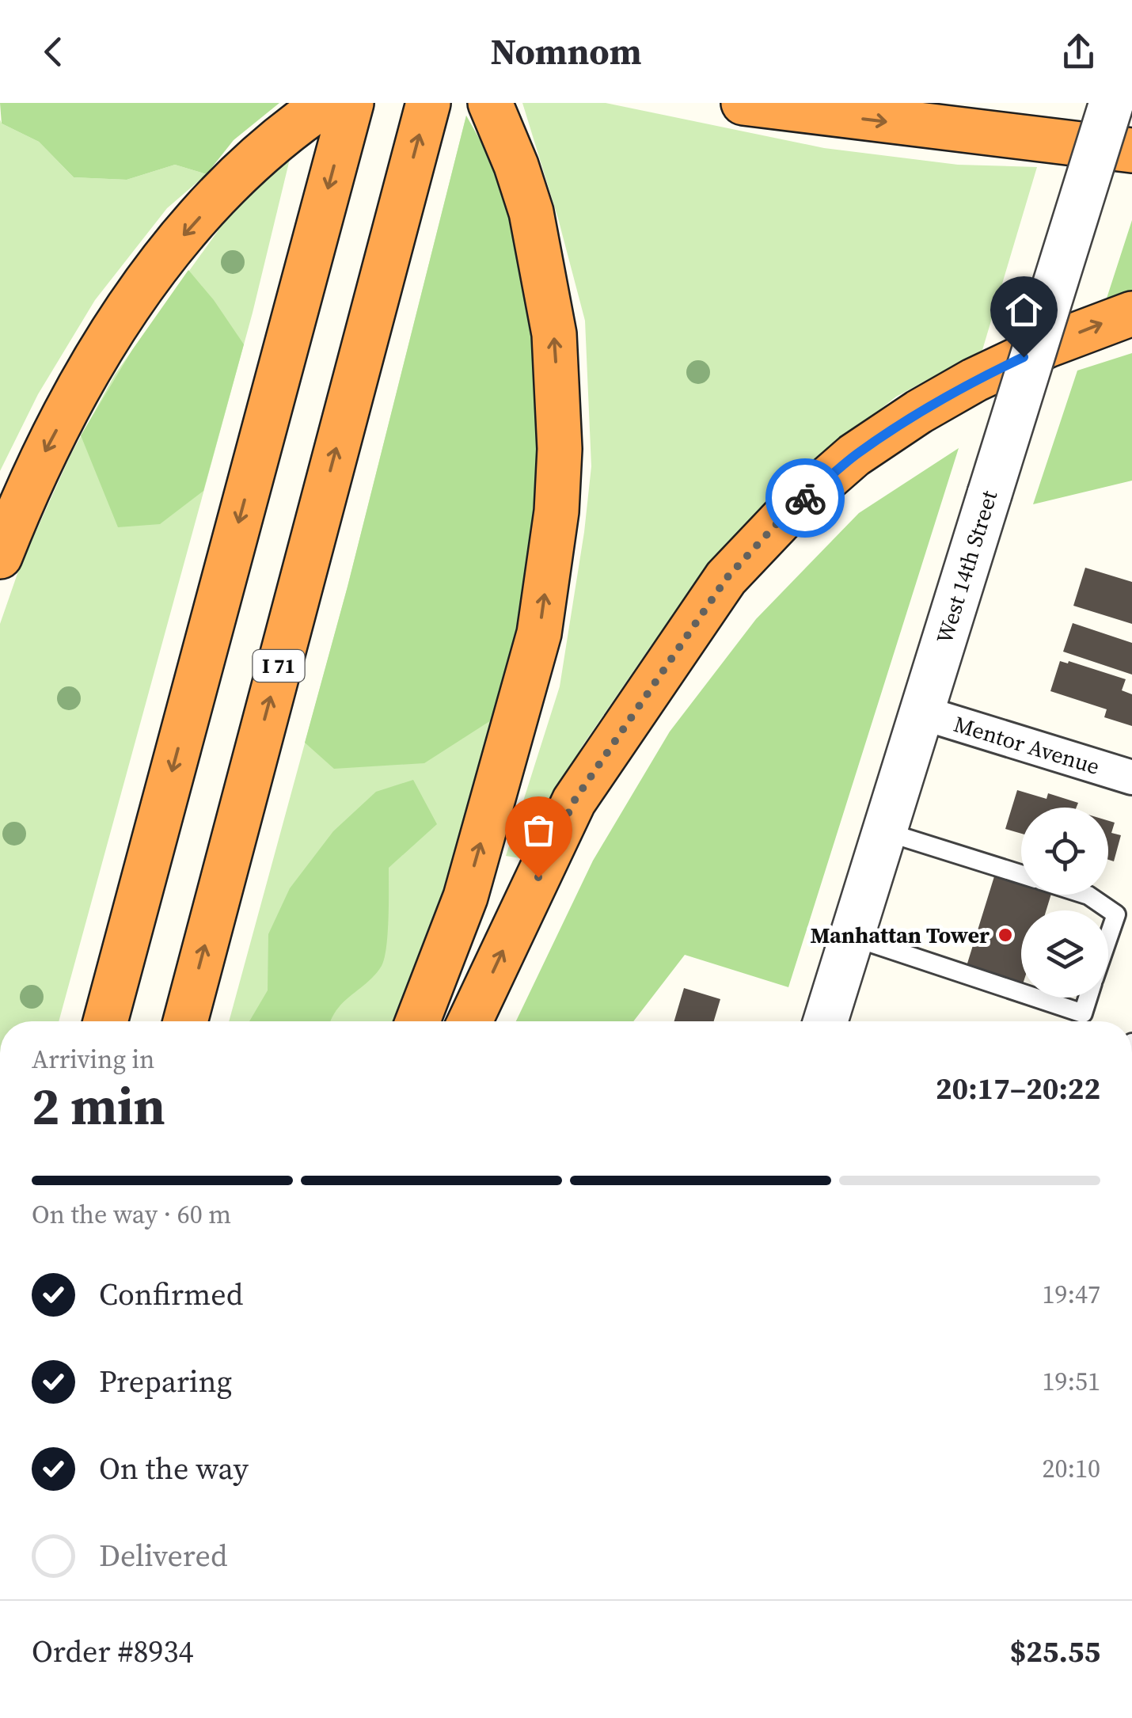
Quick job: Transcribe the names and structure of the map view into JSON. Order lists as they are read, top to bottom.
{
  "streets": {
    "highway": ["I 71"],
    "street": ["West 14th Street", "Mentor Avenue"]
  },
  "crossings": [
    ["West 14th Street", "Mentor Avenue"]
  ],
  "places": ["Manhattan Tower"],
  "page": {
    "header": "Nomnom",
    "heading": ["2 min", "Arriving in", "20:17–20:22"],
    "panel": ["Order #8934", "$25.55"],
    "bar": "On the way · 60 m",
    "list": [
      ["Confirmed", "19:47"],
      ["Preparing", "19:51"],
      ["On the way", "20:10"],
      "Delivered"
    ]
  }
}
